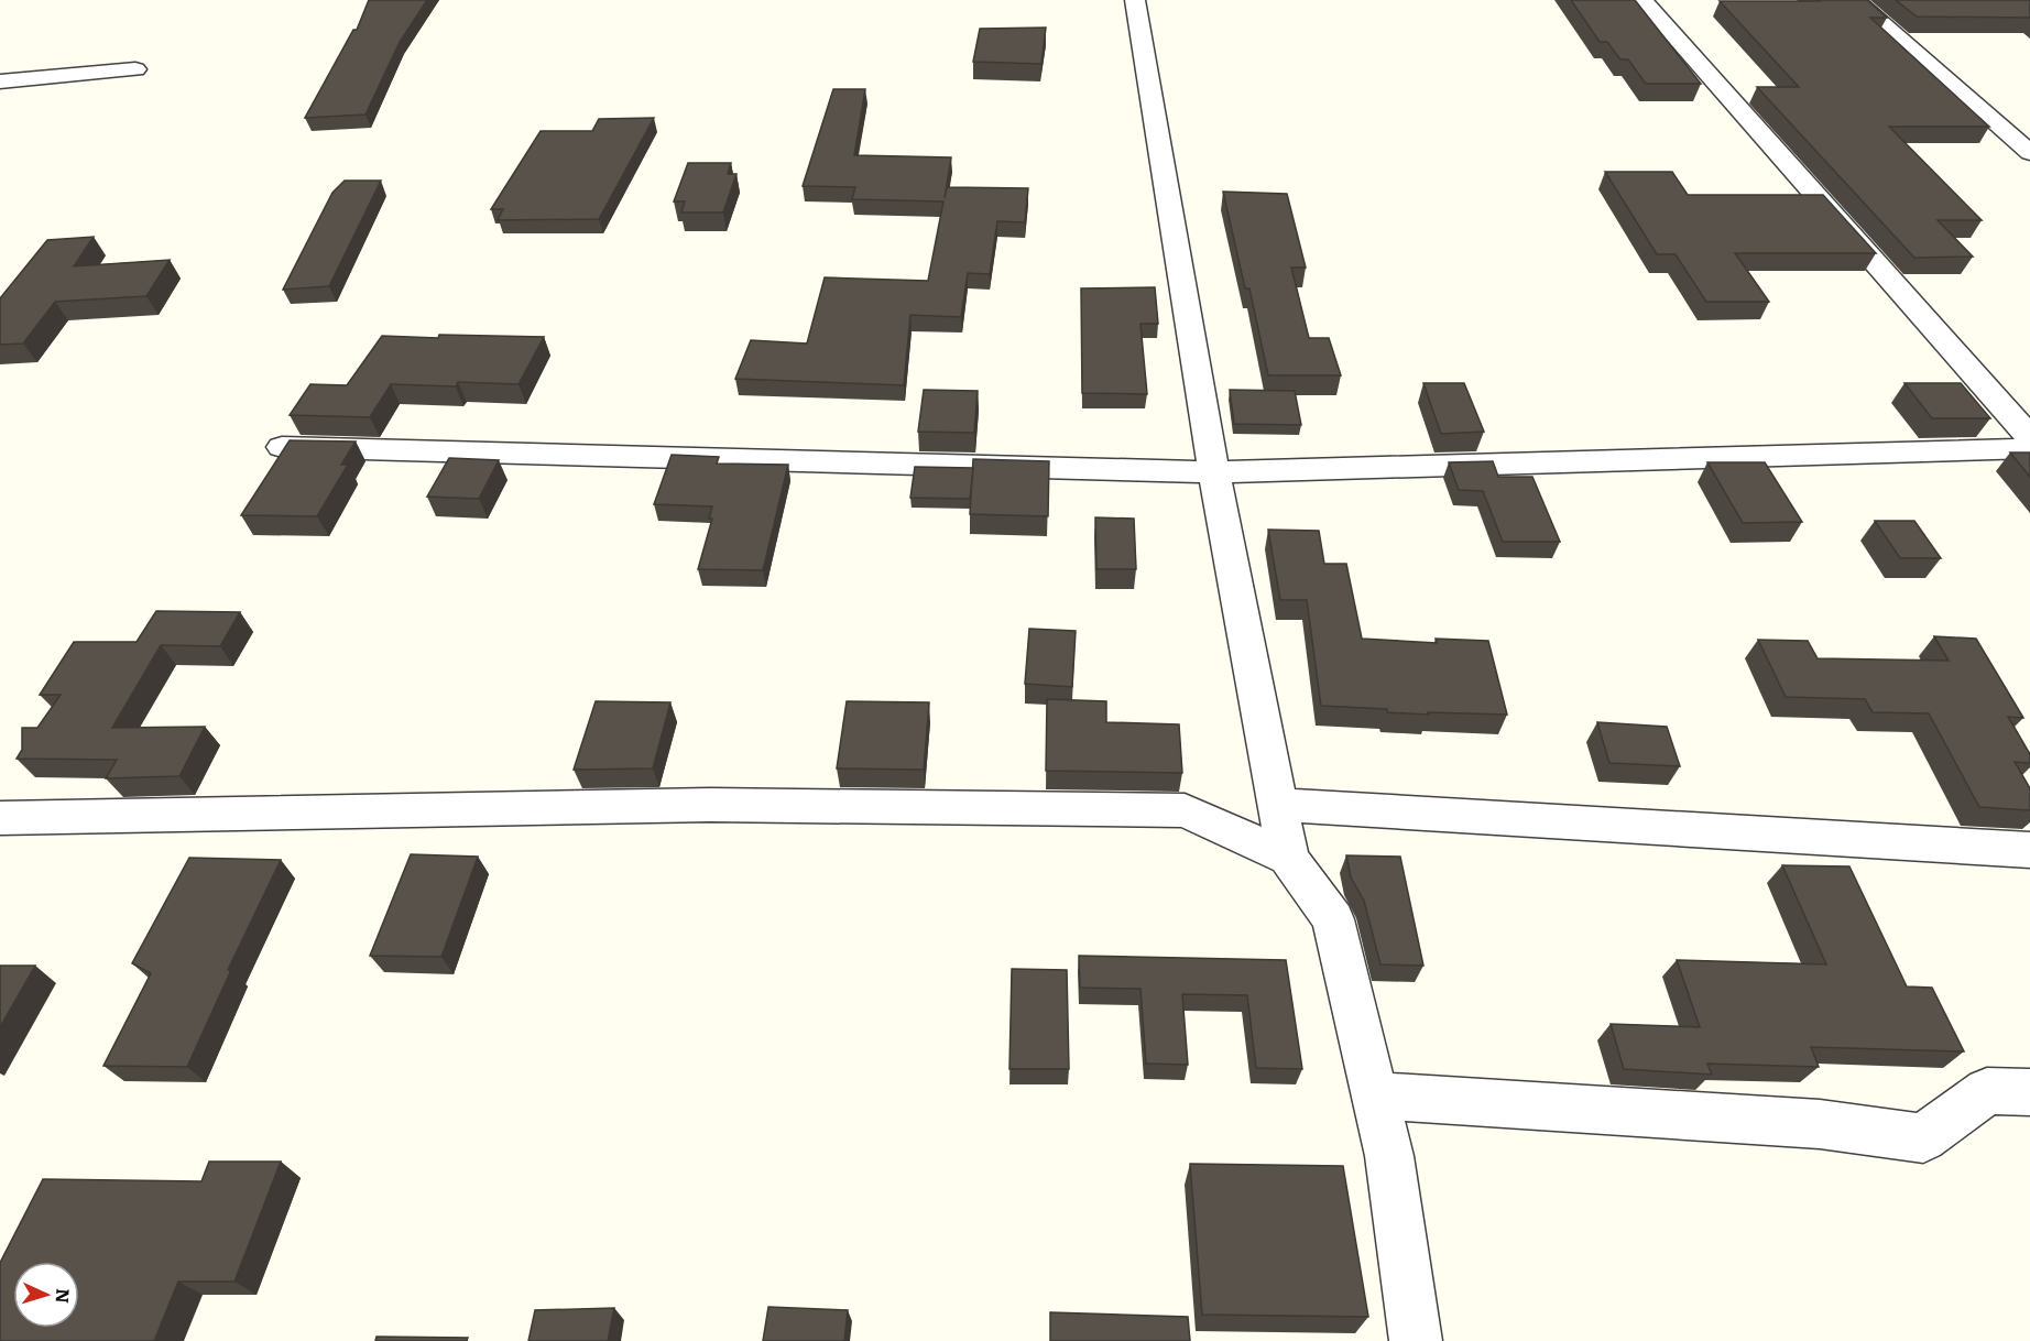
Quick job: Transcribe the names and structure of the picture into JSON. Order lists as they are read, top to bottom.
{
  "north": "right"
}
